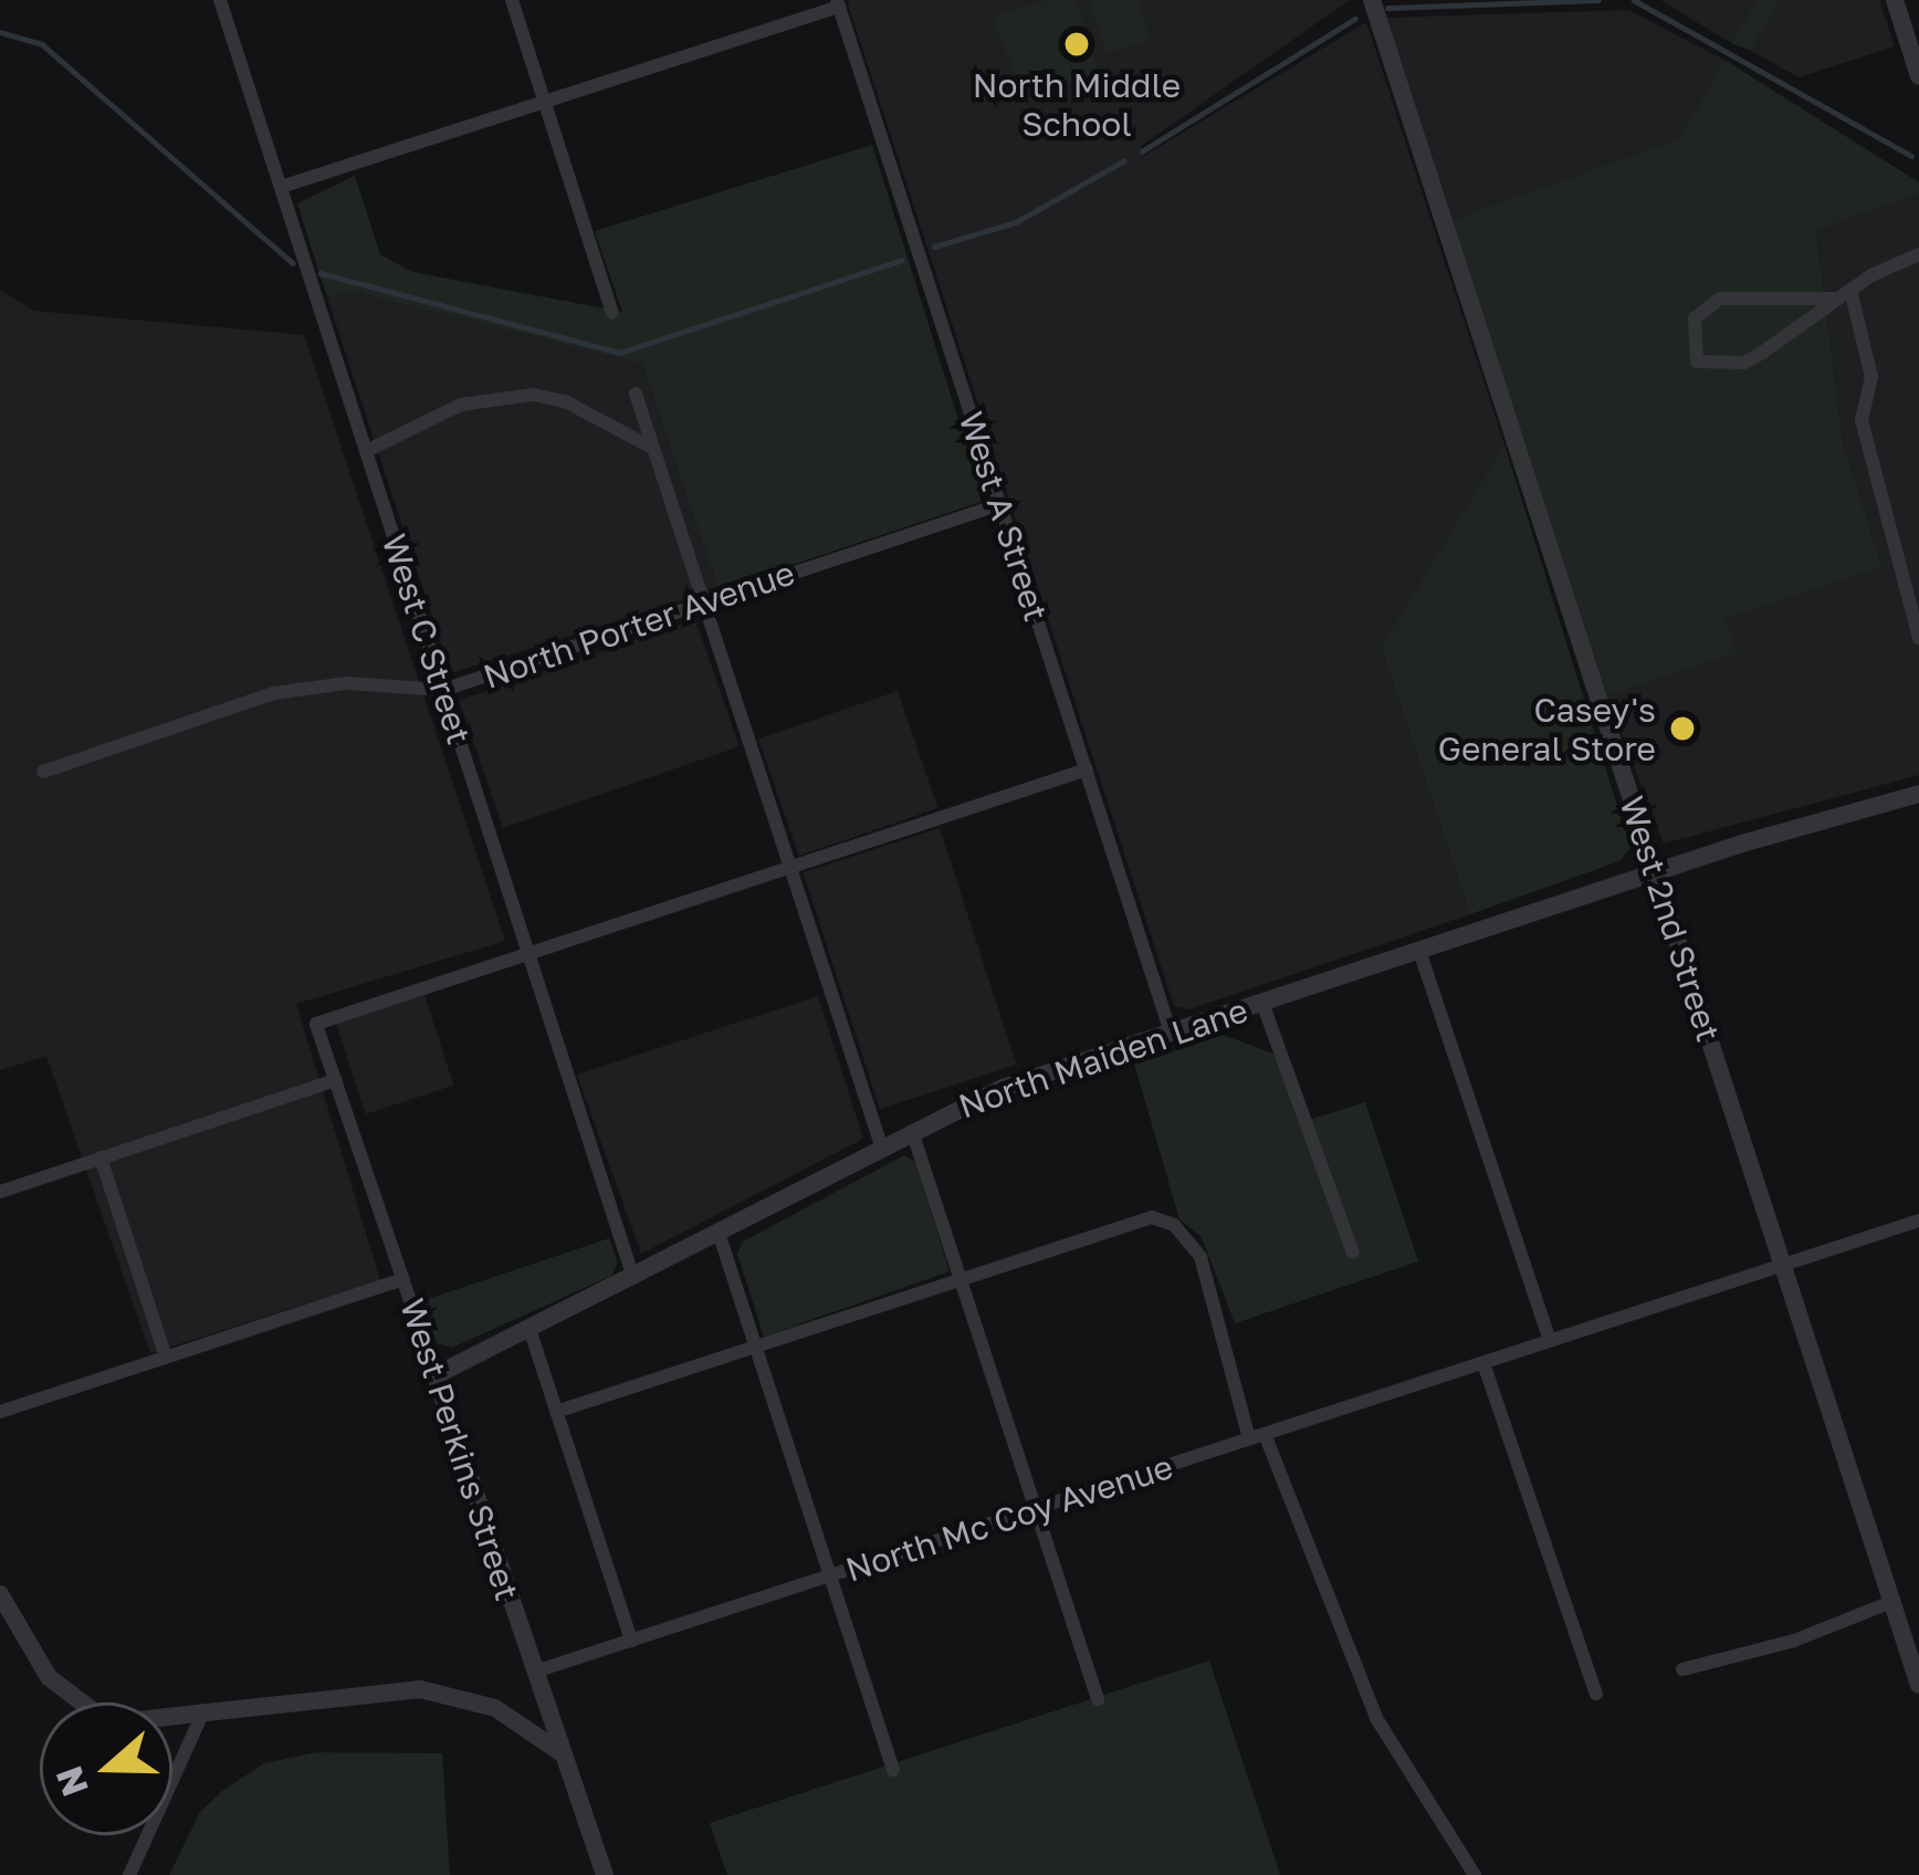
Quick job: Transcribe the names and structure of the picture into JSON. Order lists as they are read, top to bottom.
{
  "streets": {
    "street": [
      "West A Street",
      "North Porter Avenue",
      "West C Street",
      "West 2nd Street",
      "North Maiden Lane",
      "West Perkins Street",
      "North Mc Coy Avenue"
    ]
  },
  "crossings": [
    ["West A Street", "North Porter Avenue"],
    ["West A Street", "North Maiden Lane"],
    ["North Porter Avenue", "West C Street"],
    ["West C Street", "North Maiden Lane"],
    ["West C Street", "West Perkins Street"],
    ["West 2nd Street", "North Maiden Lane"],
    ["West 2nd Street", "North Mc Coy Avenue"],
    ["North Maiden Lane", "West Perkins Street"],
    ["West Perkins Street", "North Mc Coy Avenue"]
  ],
  "places": ["North Middle School", "Casey's General Store"],
  "north": "left"
}
